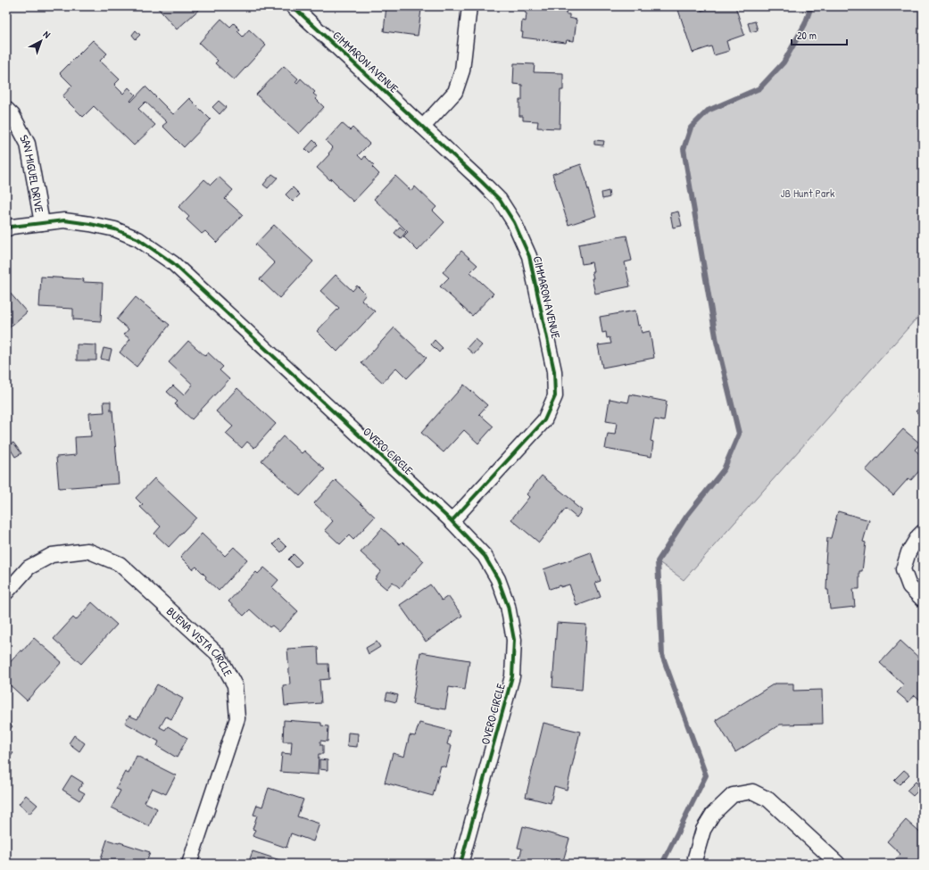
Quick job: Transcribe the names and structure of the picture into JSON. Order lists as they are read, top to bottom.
{
  "streets": {
    "street": [
      "CIMMARON AVENUE",
      "SAN MIGUEL DRIVE",
      "OVERO CIRCLE",
      "BUENA VISTA CIRCLE"
    ]
  },
  "crossings": [
    ["CIMMARON AVENUE", "OVERO CIRCLE"],
    ["SAN MIGUEL DRIVE", "OVERO CIRCLE"]
  ],
  "parks": ["JB Hunt Park"],
  "scale_bar": "20 m",
  "north": "top right"
}
